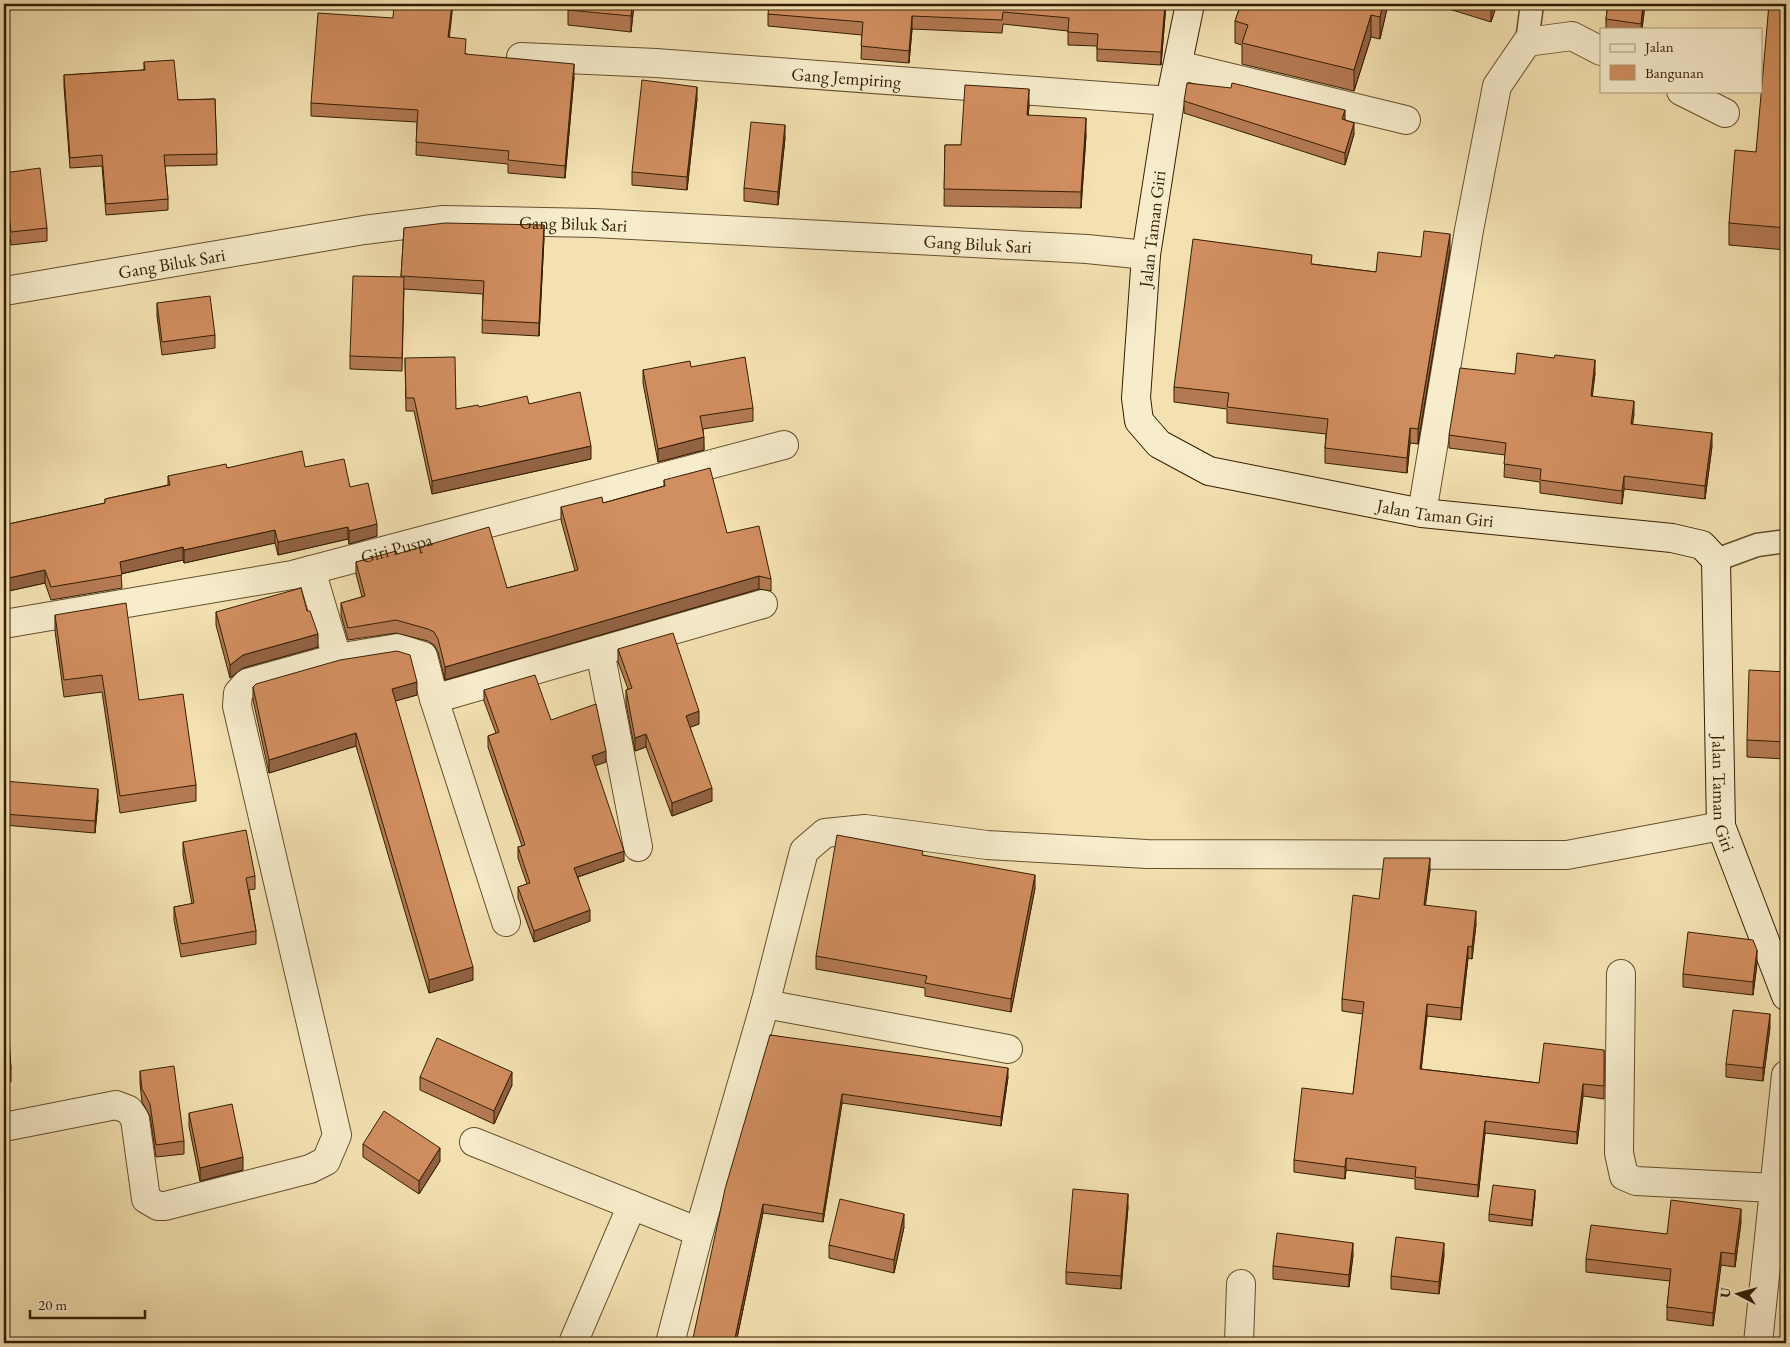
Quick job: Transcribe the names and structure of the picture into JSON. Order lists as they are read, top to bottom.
{
  "streets": {
    "street": [
      "Gang Jempiring",
      "Gang Biluk Sari",
      "Jalan Taman Giri",
      "Giri Puspa"
    ]
  },
  "crossings": [
    ["Gang Jempiring", "Jalan Taman Giri"],
    ["Gang Biluk Sari", "Jalan Taman Giri"]
  ],
  "legend": ["Jalan", "Bangunan"],
  "scale_bar": "20 m",
  "north": "left"
}
